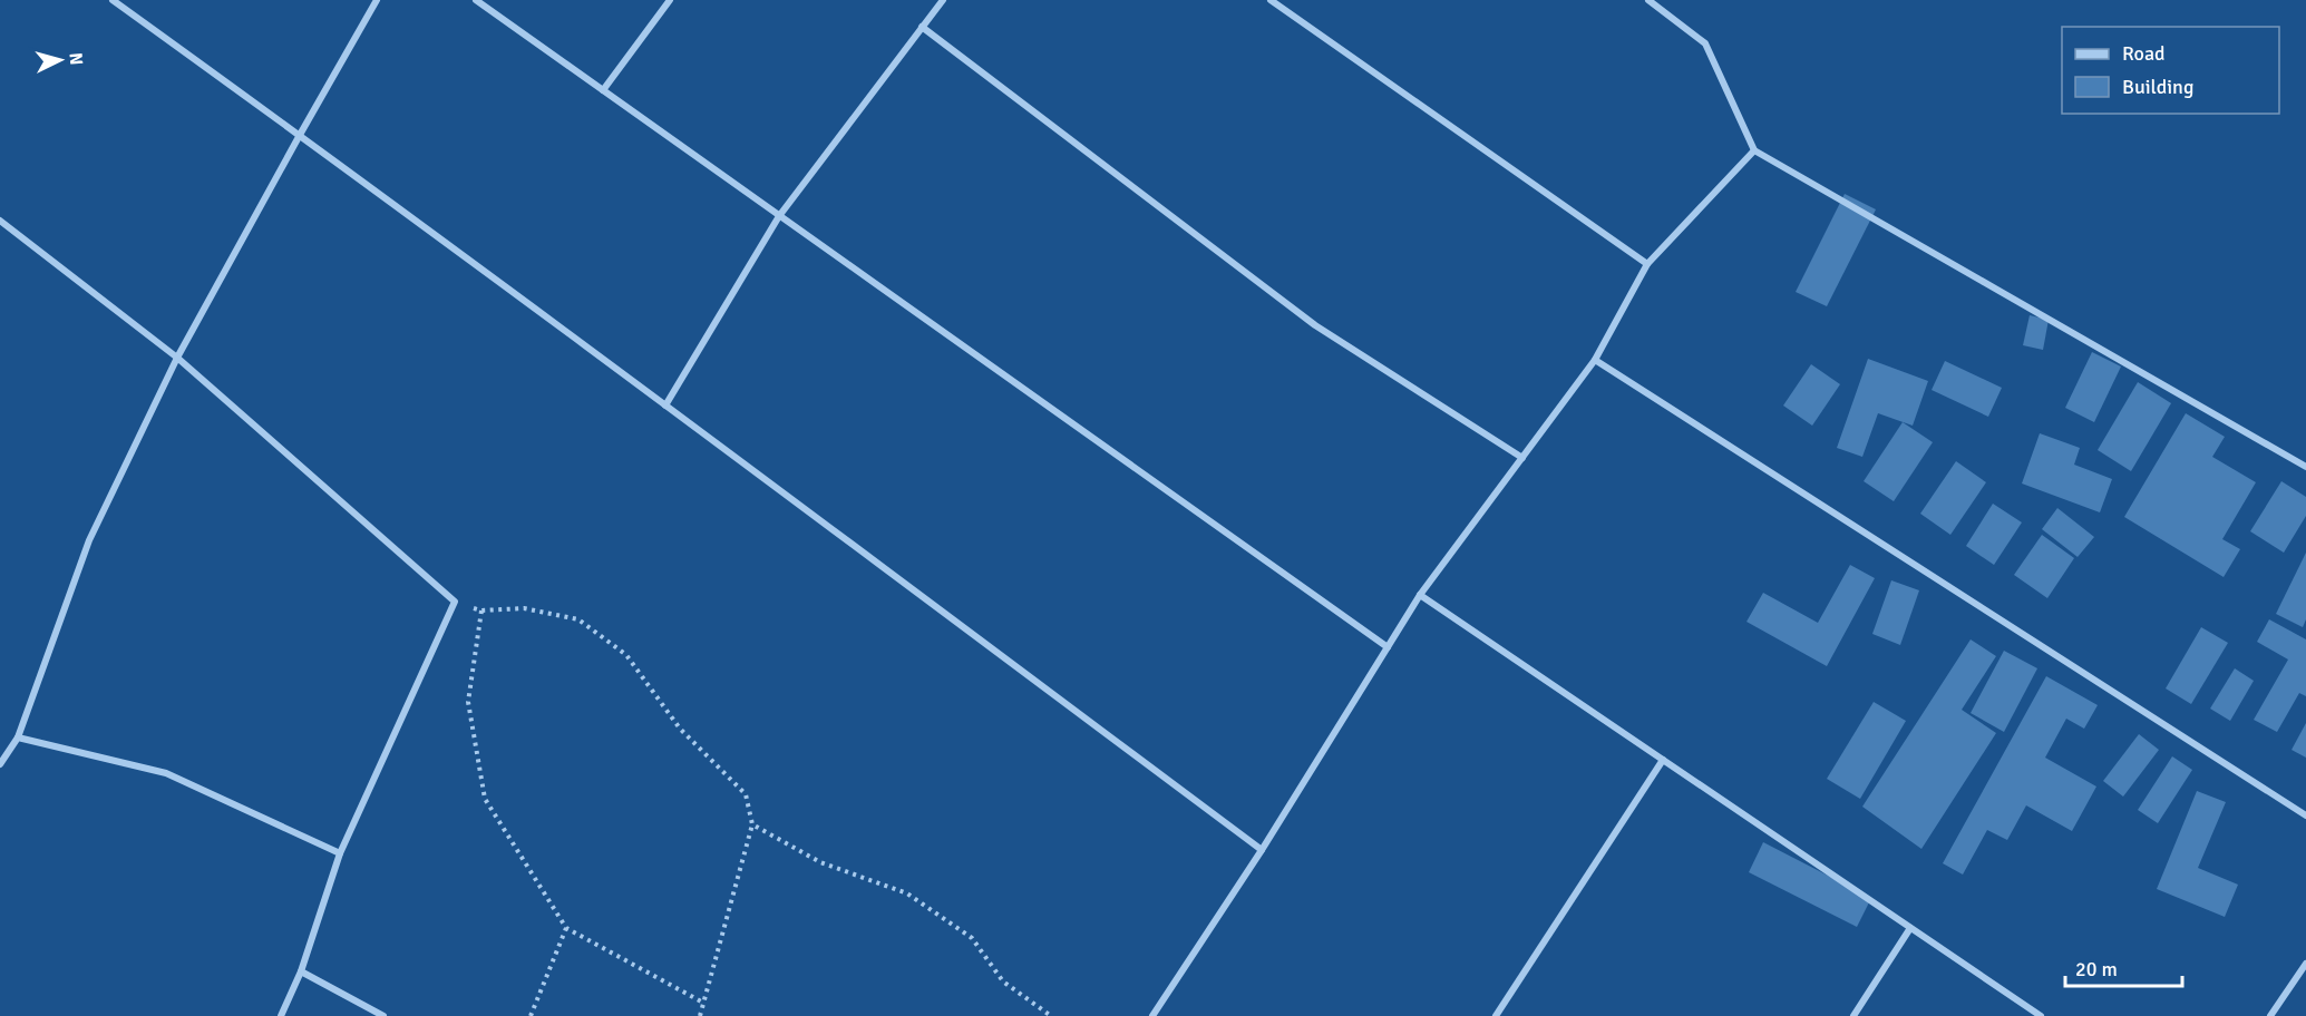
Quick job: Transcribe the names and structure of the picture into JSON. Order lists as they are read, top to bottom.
{
  "legend": ["Road", "Building"],
  "scale_bar": "20 m",
  "north": "right"
}
